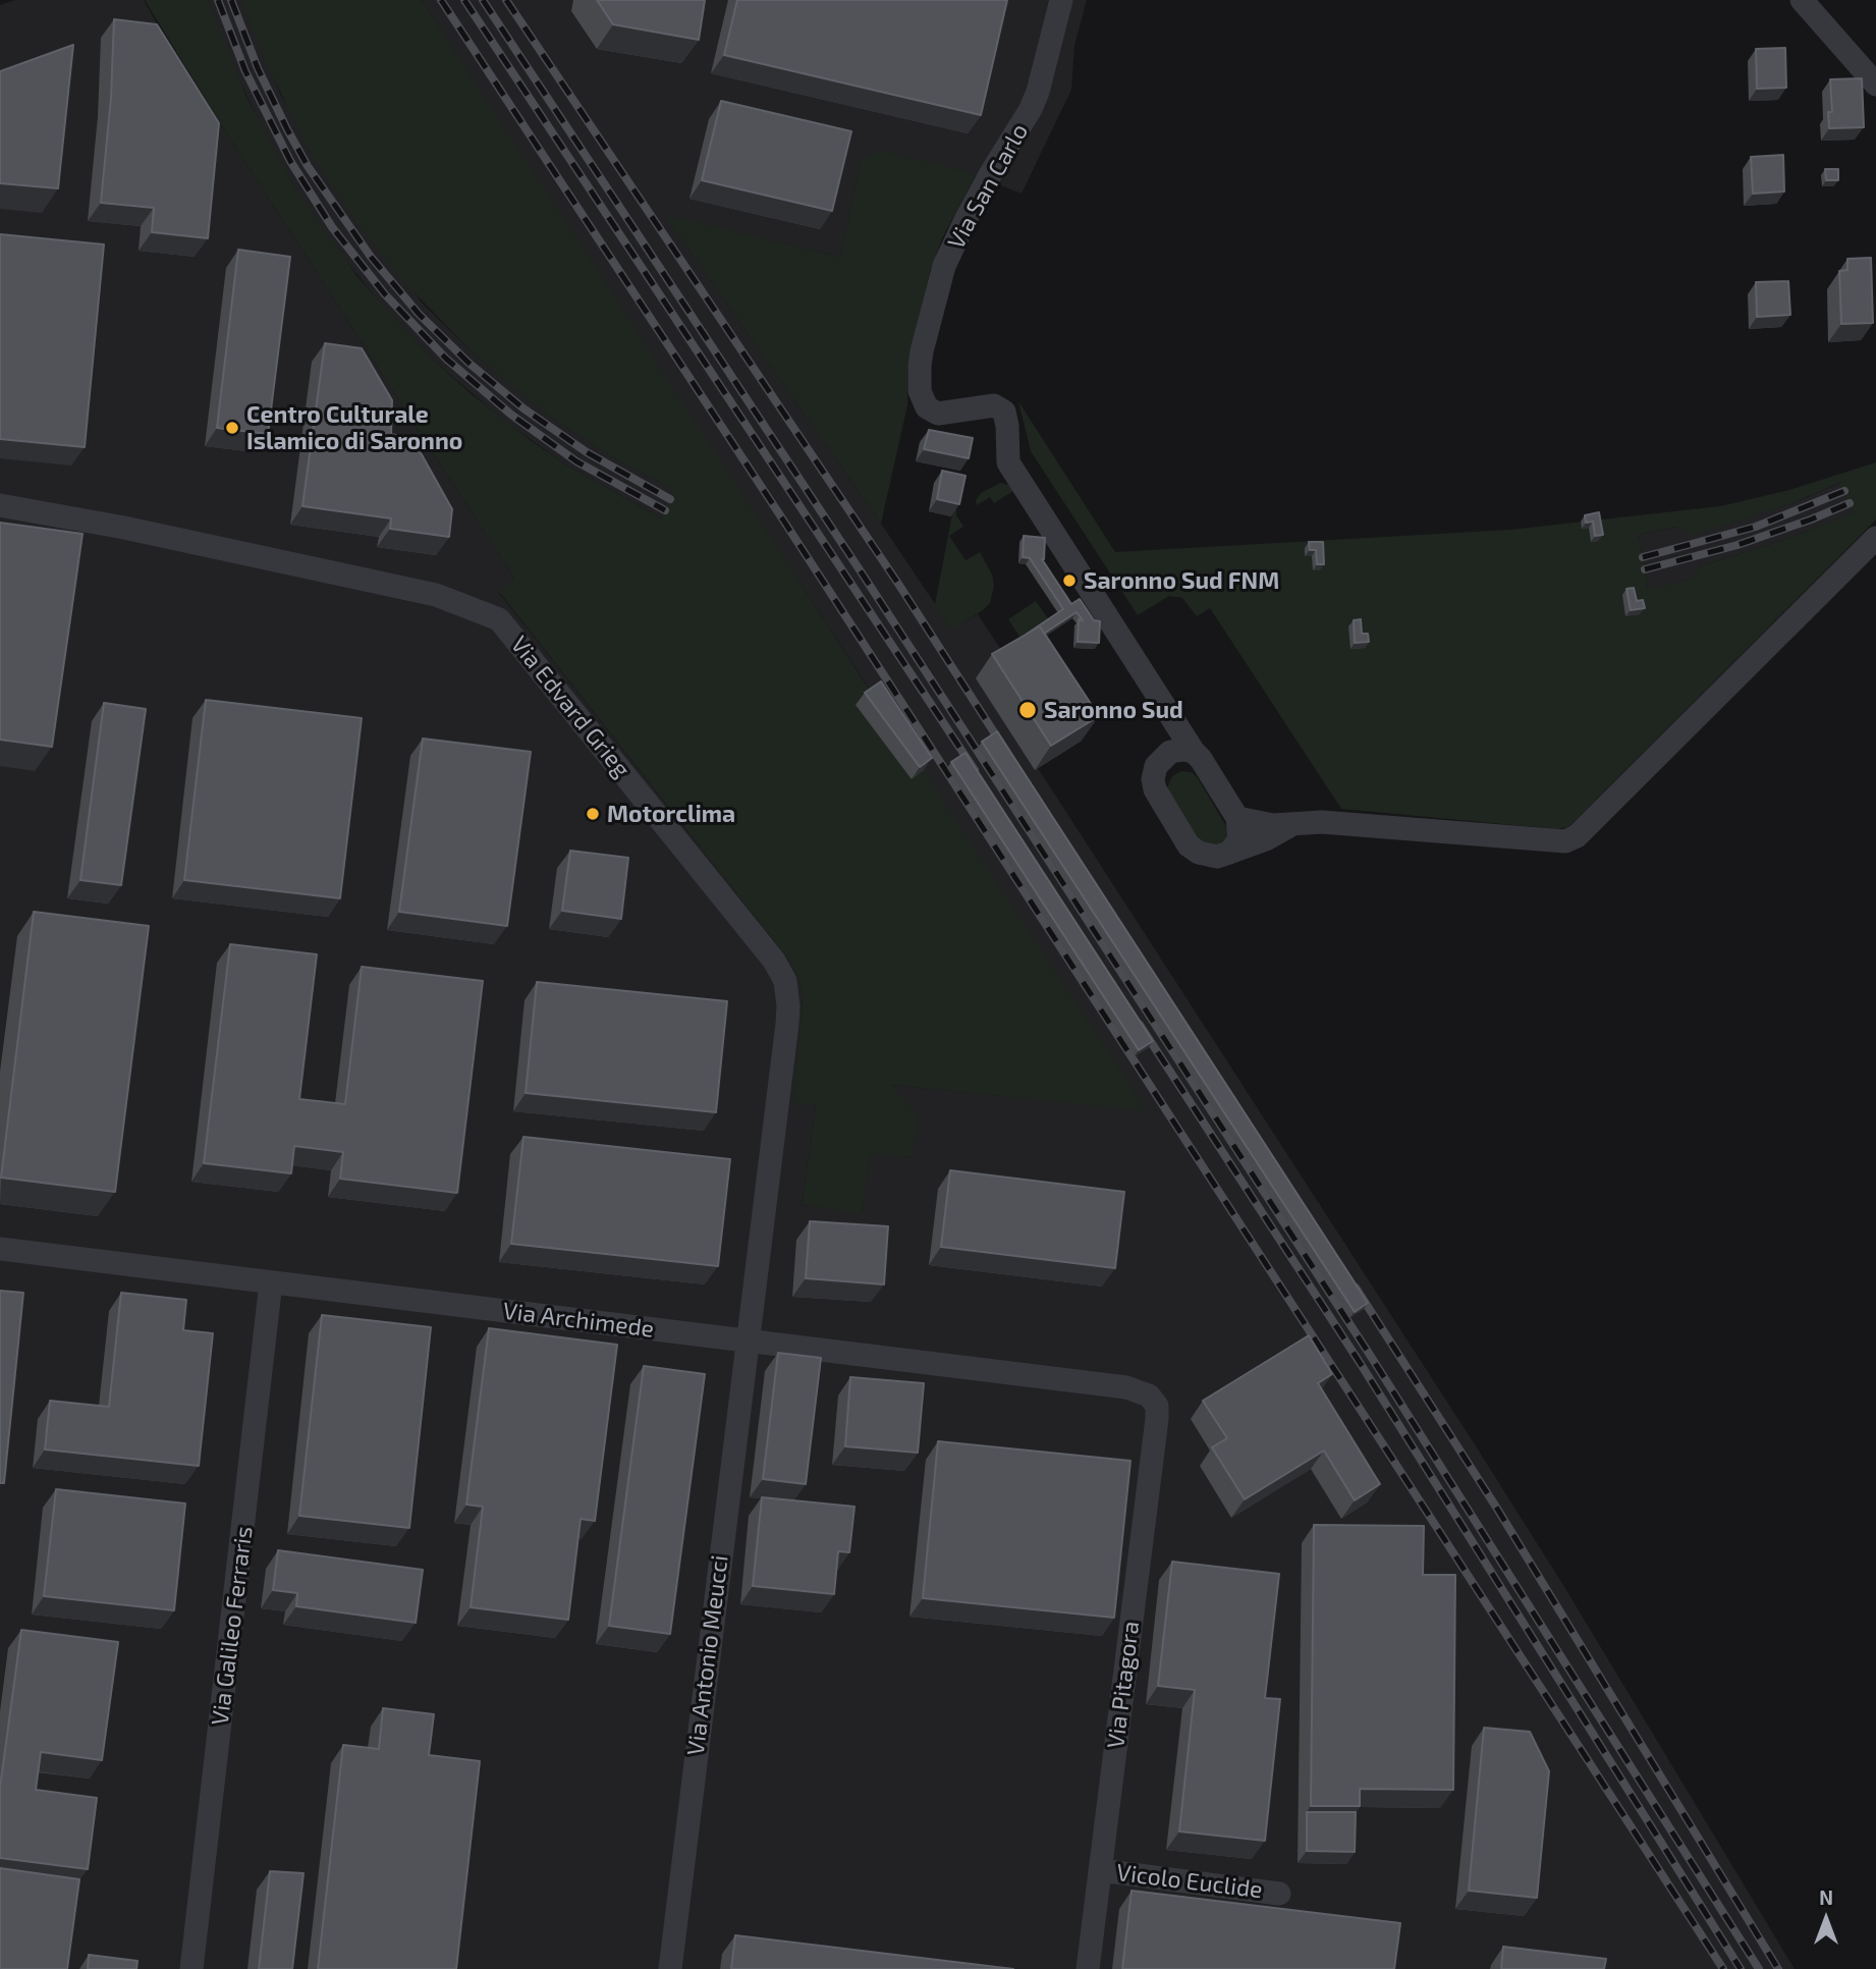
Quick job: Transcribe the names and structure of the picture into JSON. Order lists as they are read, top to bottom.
{
  "streets": {
    "street": [
      "Via San Carlo",
      "Via Edvard Grieg",
      "Via Archimede",
      "Via Galileo Ferraris",
      "Via Antonio Meucci",
      "Via Pitagora",
      "Vicolo Euclide"
    ]
  },
  "crossings": [
    ["Via Edvard Grieg", "Via Archimede"],
    ["Via Edvard Grieg", "Via Antonio Meucci"],
    ["Via Archimede", "Via Galileo Ferraris"],
    ["Via Archimede", "Via Antonio Meucci"],
    ["Via Archimede", "Via Pitagora"],
    ["Via Pitagora", "Vicolo Euclide"]
  ],
  "places": [
    "Centro Culturale Islamico di Saronno",
    "Saronno Sud FNM",
    "Saronno Sud",
    "Motorclima"
  ],
  "north": "top"
}
